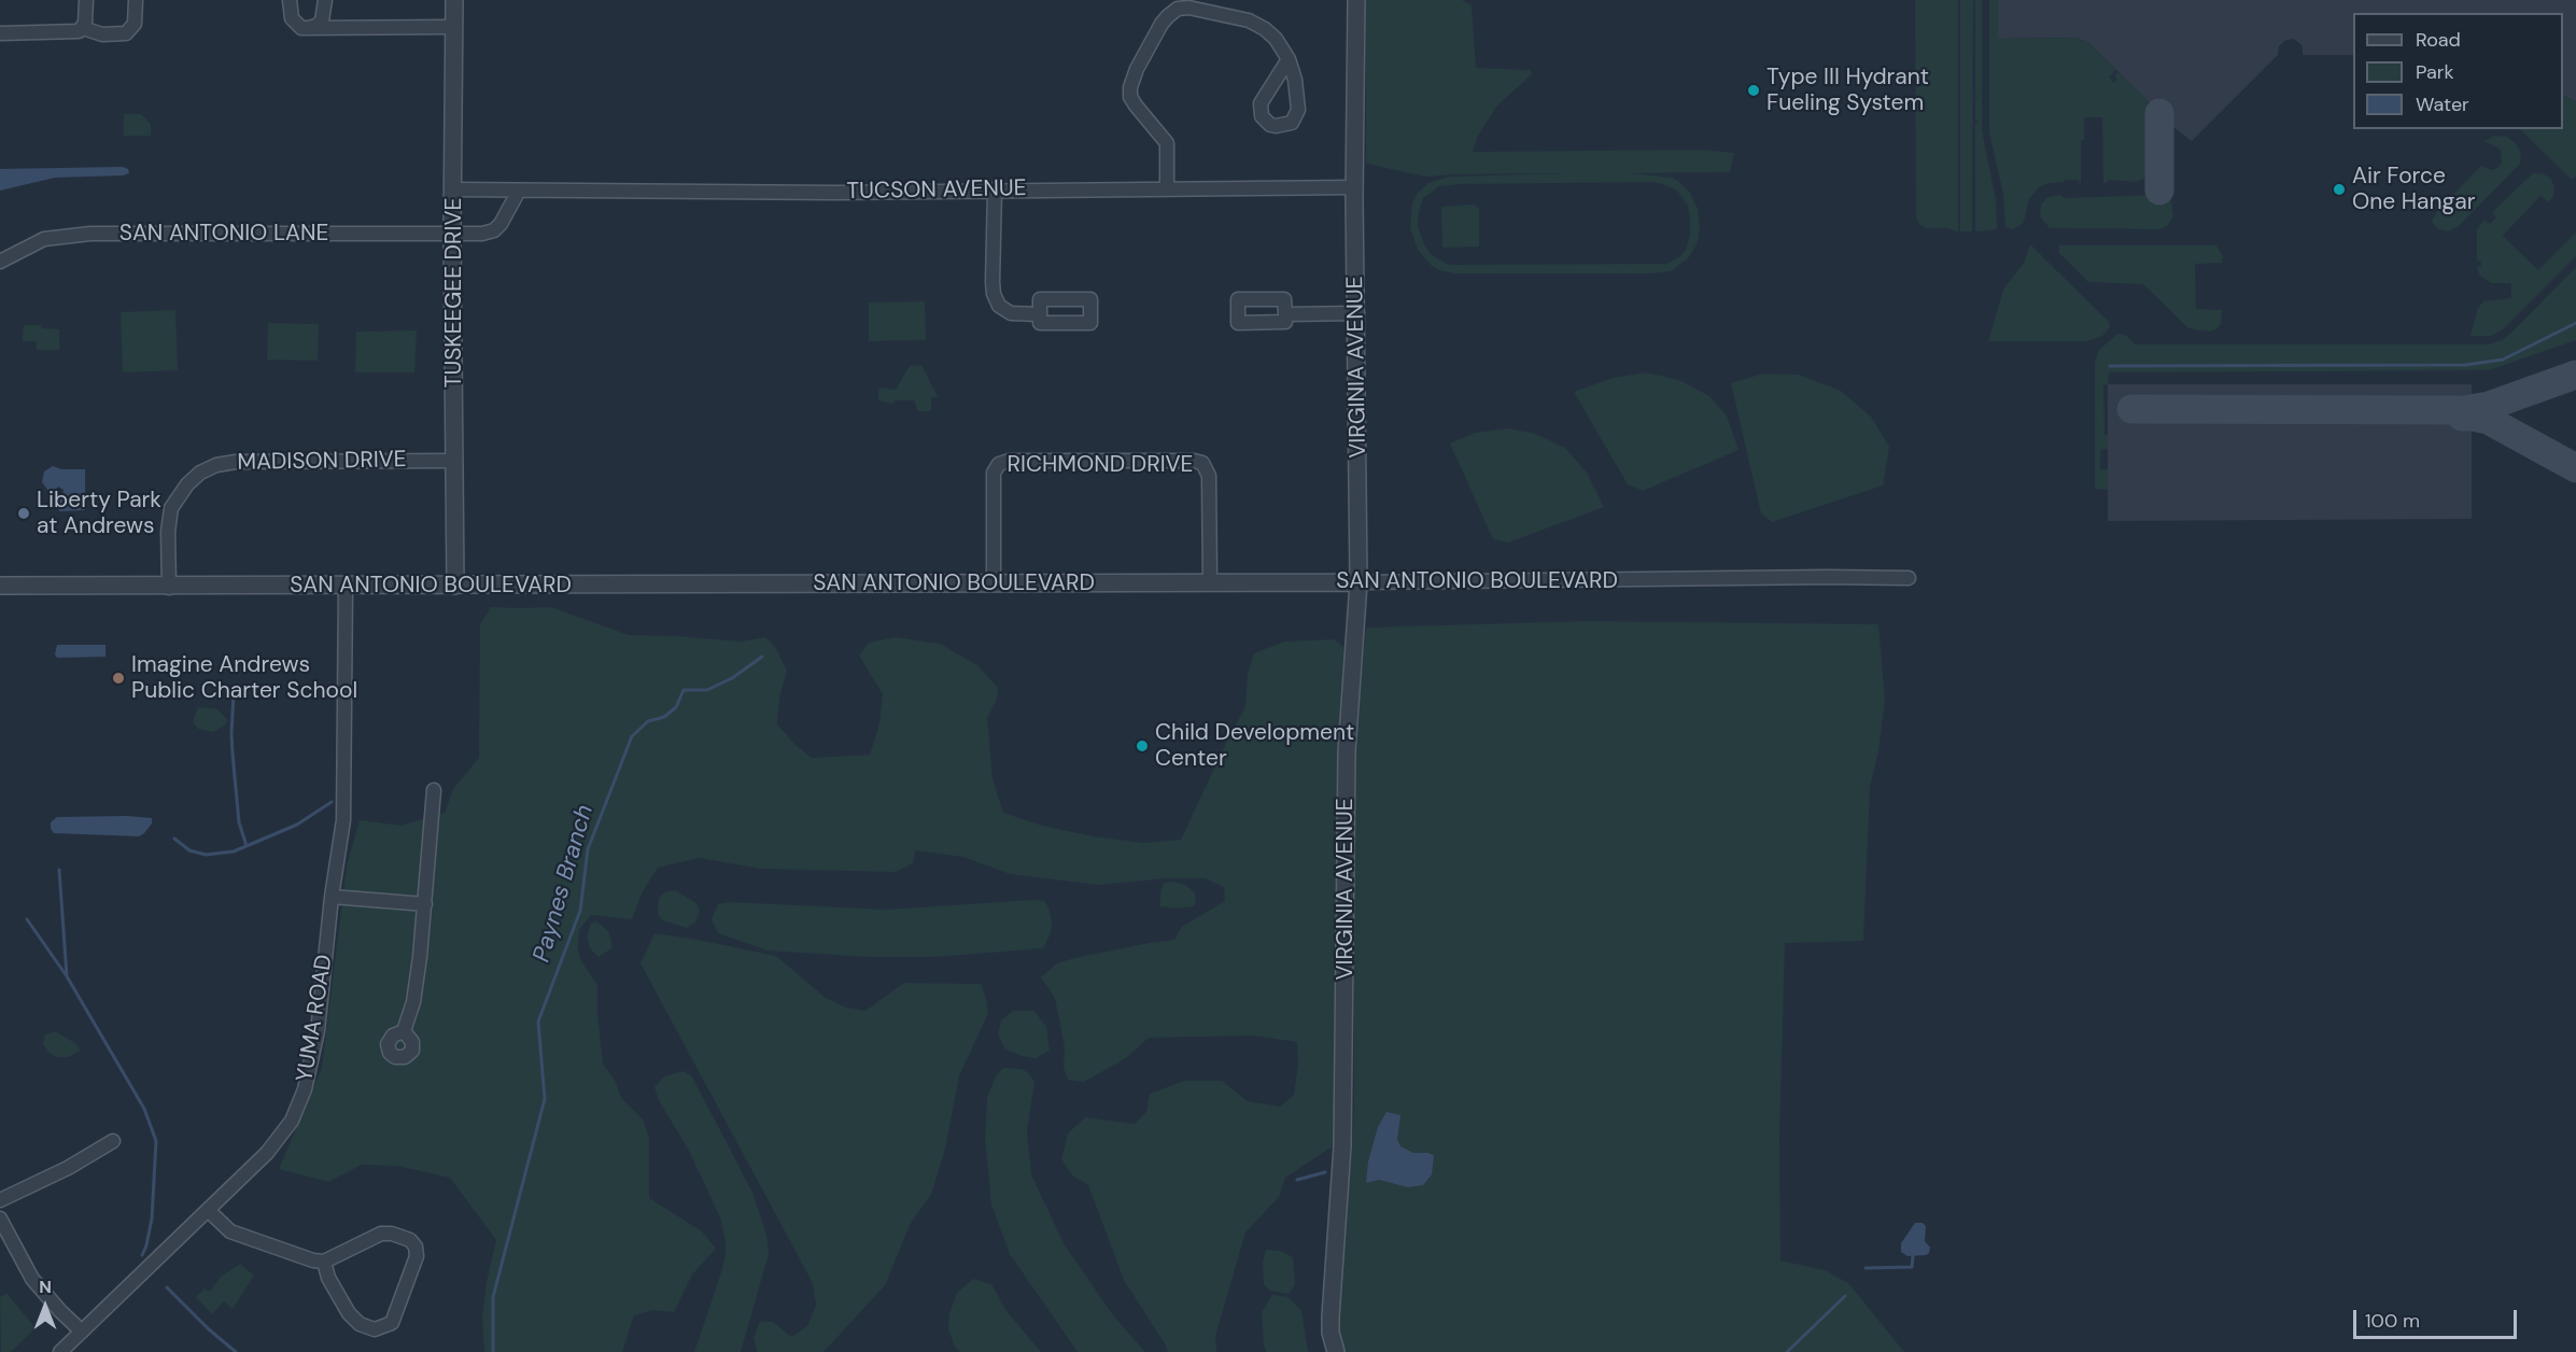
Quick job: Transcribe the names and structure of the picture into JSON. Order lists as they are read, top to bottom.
{
  "streets": {
    "street": [
      "TUCSON AVENUE",
      "SAN ANTONIO LANE",
      "TUSKEEGEE DRIVE",
      "VIRGINIA AVENUE",
      "MADISON DRIVE",
      "RICHMOND DRIVE",
      "SAN ANTONIO BOULEVARD",
      "YUMA ROAD"
    ]
  },
  "crossings": [
    ["TUCSON AVENUE", "TUSKEEGEE DRIVE"],
    ["TUCSON AVENUE", "VIRGINIA AVENUE"],
    ["SAN ANTONIO LANE", "TUSKEEGEE DRIVE"],
    ["TUSKEEGEE DRIVE", "MADISON DRIVE"],
    ["TUSKEEGEE DRIVE", "SAN ANTONIO BOULEVARD"],
    ["VIRGINIA AVENUE", "SAN ANTONIO BOULEVARD"],
    ["MADISON DRIVE", "SAN ANTONIO BOULEVARD"],
    ["RICHMOND DRIVE", "SAN ANTONIO BOULEVARD"],
    ["SAN ANTONIO BOULEVARD", "YUMA ROAD"]
  ],
  "water": ["Paynes Branch"],
  "places": [
    "Type III Hydrant Fueling System",
    "Air Force One Hangar",
    "Liberty Park at Andrews",
    "Imagine Andrews Public Charter School",
    "Child Development Center"
  ],
  "legend": ["Road", "Park", "Water"],
  "scale_bar": "100 m",
  "north": "top"
}
